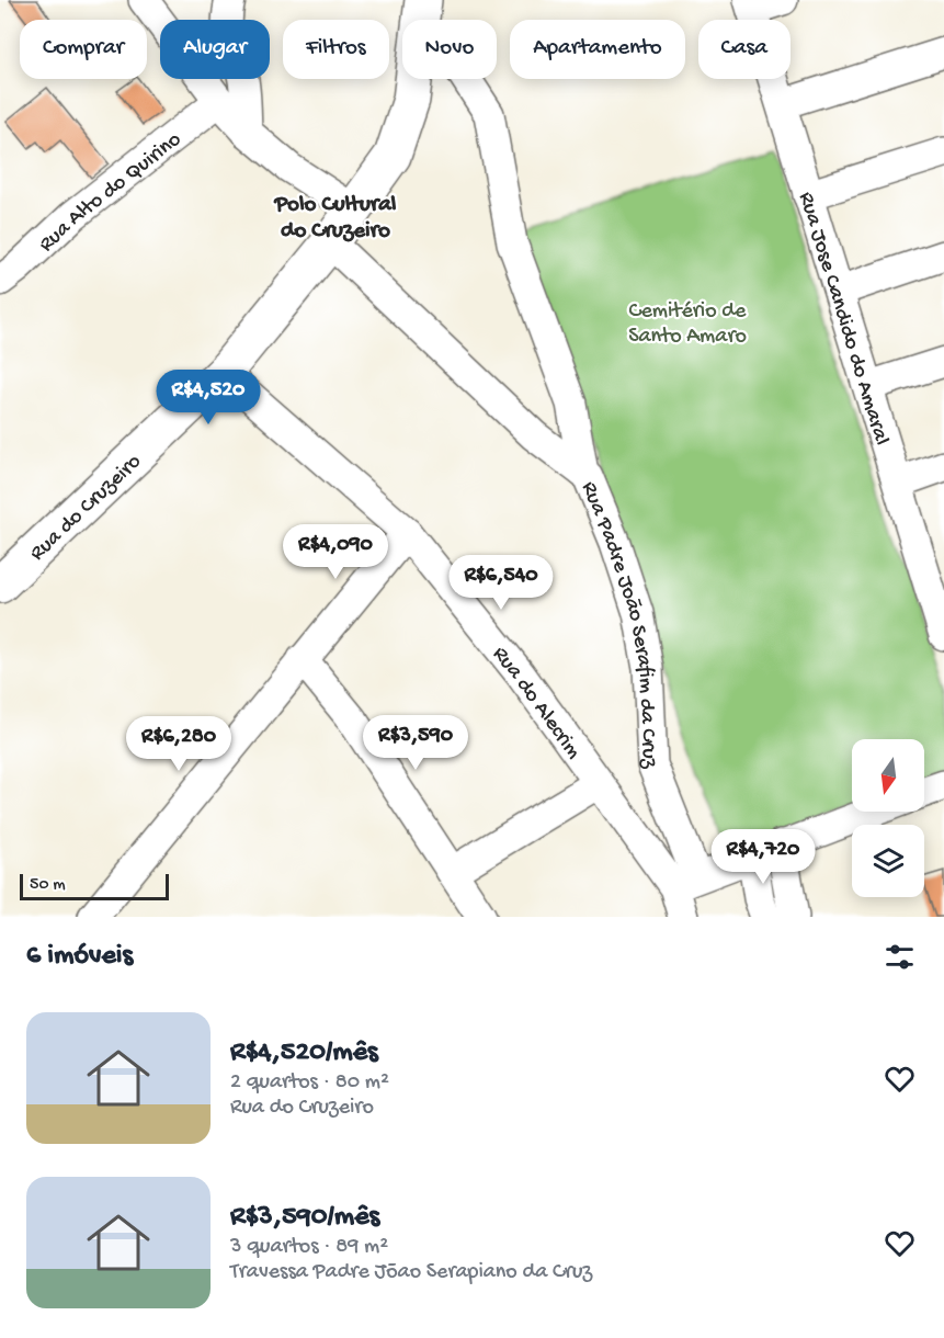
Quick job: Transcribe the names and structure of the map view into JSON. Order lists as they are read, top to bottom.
{
  "streets": {
    "main road": ["Rua do Cruzeiro"],
    "street": [
      "Rua Alto do Quirino",
      "Rua Jose Candido do Amaral",
      "Rua Padre João Serafim da Cruz",
      "Rua do Alecrim"
    ]
  },
  "crossings": [
    ["Rua do Cruzeiro", "Rua Padre João Serafim da Cruz"],
    ["Rua do Cruzeiro", "Rua do Alecrim"],
    ["Rua Padre João Serafim da Cruz", "Rua do Alecrim"]
  ],
  "districts": ["Polo Cultural do Cruzeiro"],
  "parks": ["Cemitério de Santo Amaro"],
  "scale_bar": "50 m",
  "north": "bottom",
  "page": {
    "chip": [
      "Comprar",
      "Alugar",
      "Filtros",
      "Novo",
      "Apartamento",
      "Casa"
    ],
    "price": [
      "R$4,520",
      "R$4,090",
      "R$6,540",
      "R$3,590",
      "R$6,280",
      "R$4,720"
    ],
    "scale": "50 m",
    "heading": "6 imóveis",
    "list": [
      {
        "name": "R$4,520/mês",
        "note": "2 quartos · 80 m² · Rua do Cruzeiro"
      },
      {
        "name": "R$3,590/mês",
        "note": "3 quartos · 89 m² · Travessa Padre Jõao Serapiano da Cruz"
      }
    ]
  }
}
